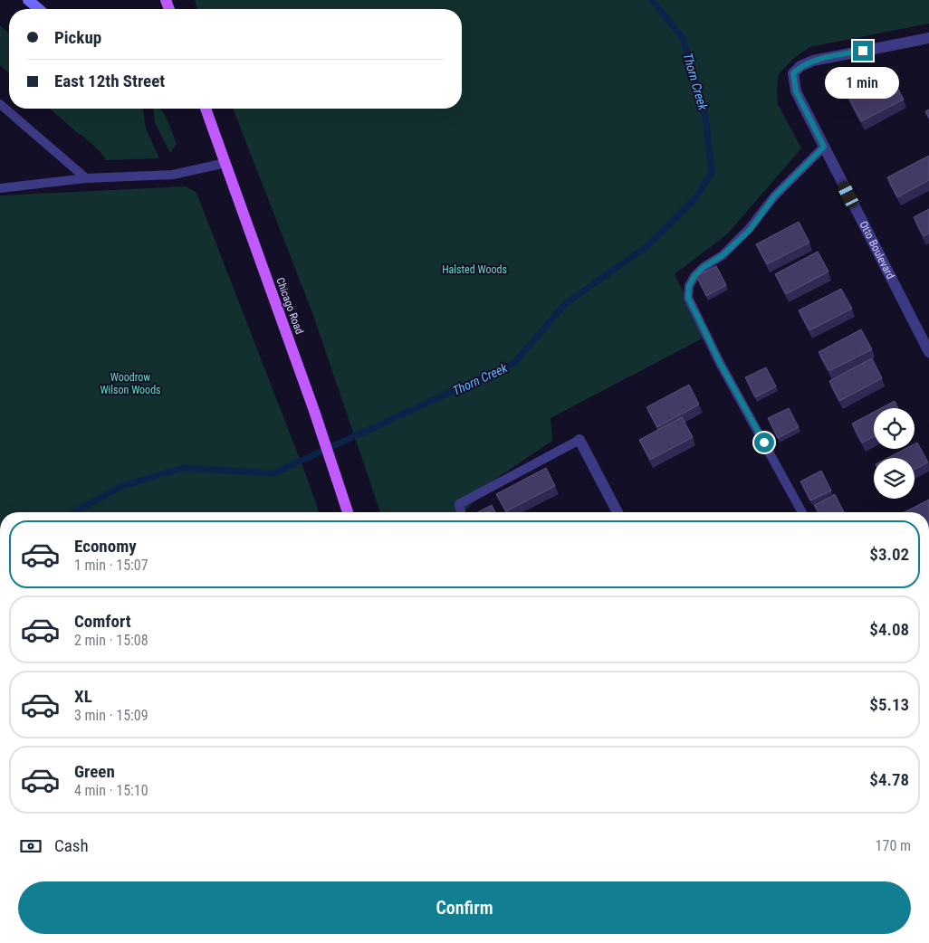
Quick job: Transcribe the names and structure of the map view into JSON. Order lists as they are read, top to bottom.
{
  "streets": {
    "main road": ["Chicago Road"],
    "street": ["Otto Boulevard"]
  },
  "water": ["Thorn Creek"],
  "parks": ["Halsted Woods", "Woodrow Wilson Woods"],
  "page": {
    "banner": ["Pickup", "East 12th Street"],
    "bubble": "1 min",
    "list": [
      {
        "name": "Economy",
        "note": "1 min · 15:07",
        "value": "$3.02"
      },
      {
        "name": "Comfort",
        "note": "2 min · 15:08",
        "value": "$4.08"
      },
      {
        "name": "XL",
        "note": "3 min · 15:09",
        "value": "$5.13"
      },
      {
        "name": "Green",
        "note": "4 min · 15:10",
        "value": "$4.78"
      }
    ],
    "pay": ["Cash", "170 m"],
    "buttons": "Confirm"
  }
}
